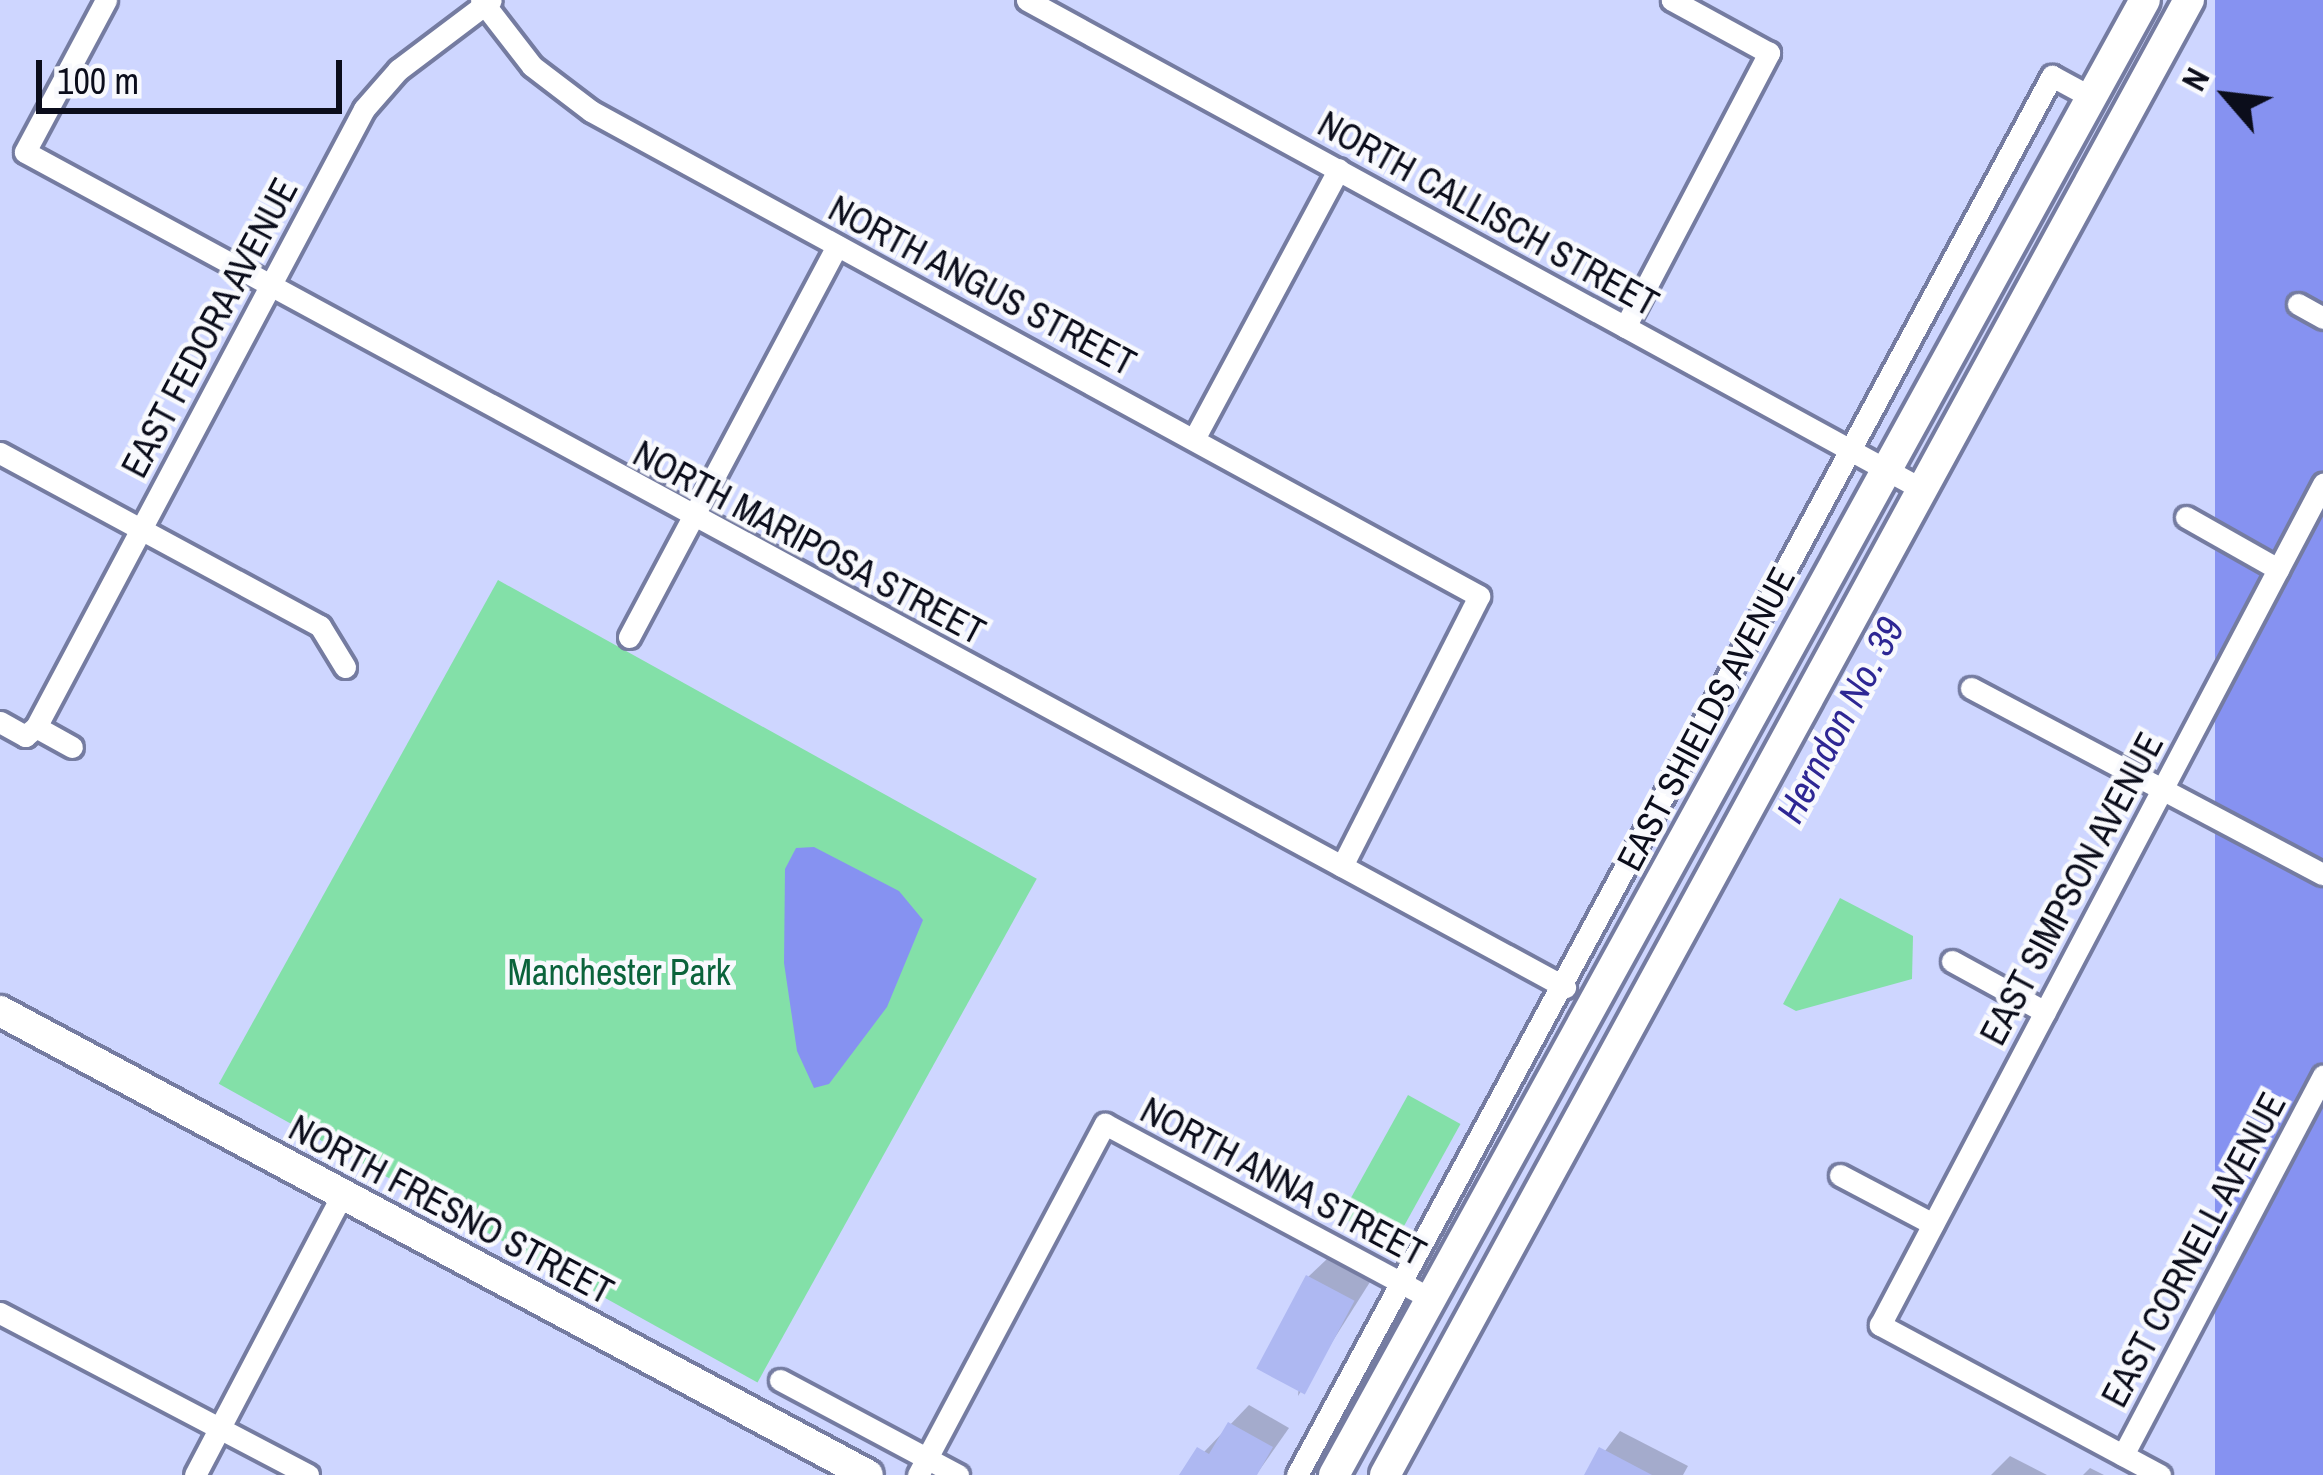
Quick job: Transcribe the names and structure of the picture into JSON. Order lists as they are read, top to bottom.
{
  "streets": {
    "main road": ["EAST SHIELDS AVENUE", "NORTH FRESNO STREET"],
    "street": [
      "NORTH CALLISCH STREET",
      "NORTH ANGUS STREET",
      "EAST FEDORA AVENUE",
      "NORTH MARIPOSA STREET",
      "EAST SIMPSON AVENUE",
      "NORTH ANNA STREET",
      "EAST CORNELL AVENUE"
    ]
  },
  "crossings": [
    ["NORTH CALLISCH STREET", "EAST SHIELDS AVENUE"],
    ["NORTH ANGUS STREET", "EAST FEDORA AVENUE"],
    ["NORTH ANGUS STREET", "NORTH MARIPOSA STREET"],
    ["EAST FEDORA AVENUE", "NORTH MARIPOSA STREET"],
    ["EAST SHIELDS AVENUE", "NORTH ANNA STREET"],
    ["EAST SIMPSON AVENUE", "EAST CORNELL AVENUE"]
  ],
  "water": ["Herndon No. 39"],
  "parks": ["Manchester Park"],
  "scale_bar": "100 m",
  "north": "top left"
}
